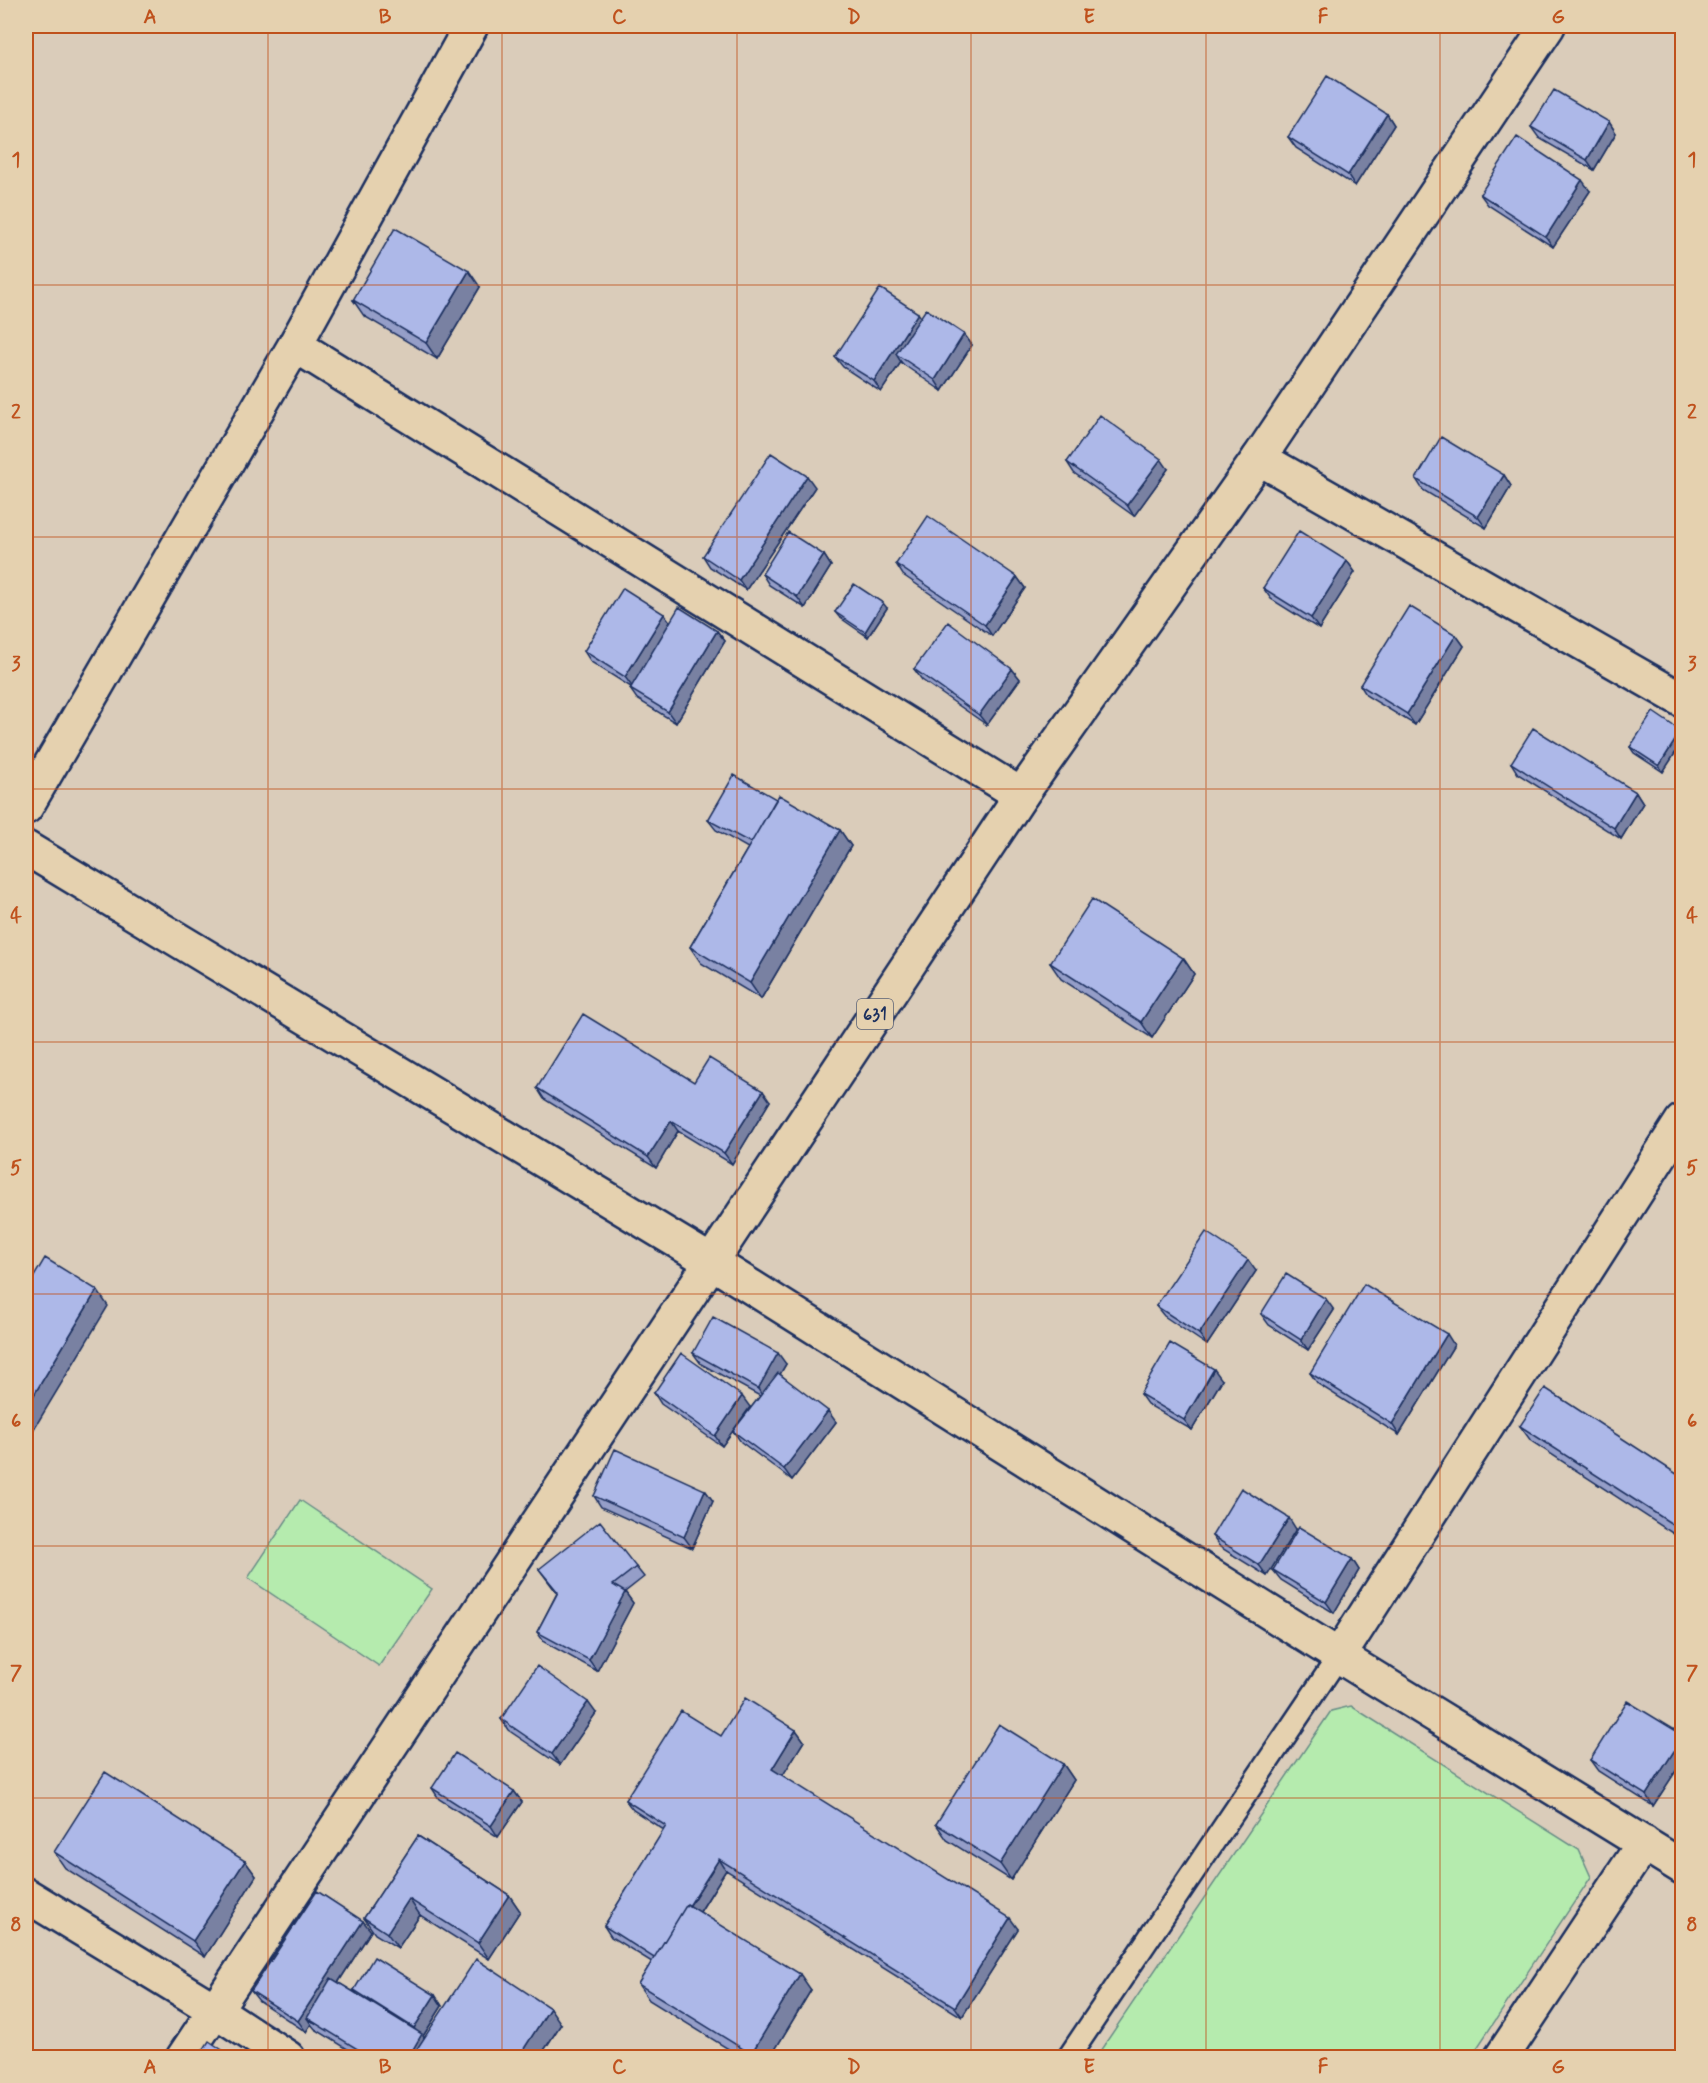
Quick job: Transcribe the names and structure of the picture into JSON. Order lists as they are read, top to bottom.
{
  "streets": {
    "street": ["631"]
  },
  "grid": {
    "columns": [
      "A",
      "B",
      "C",
      "D",
      "E",
      "F",
      "G"
    ],
    "rows": [
      "1",
      "2",
      "3",
      "4",
      "5",
      "6",
      "7",
      "8"
    ]
  }
}
